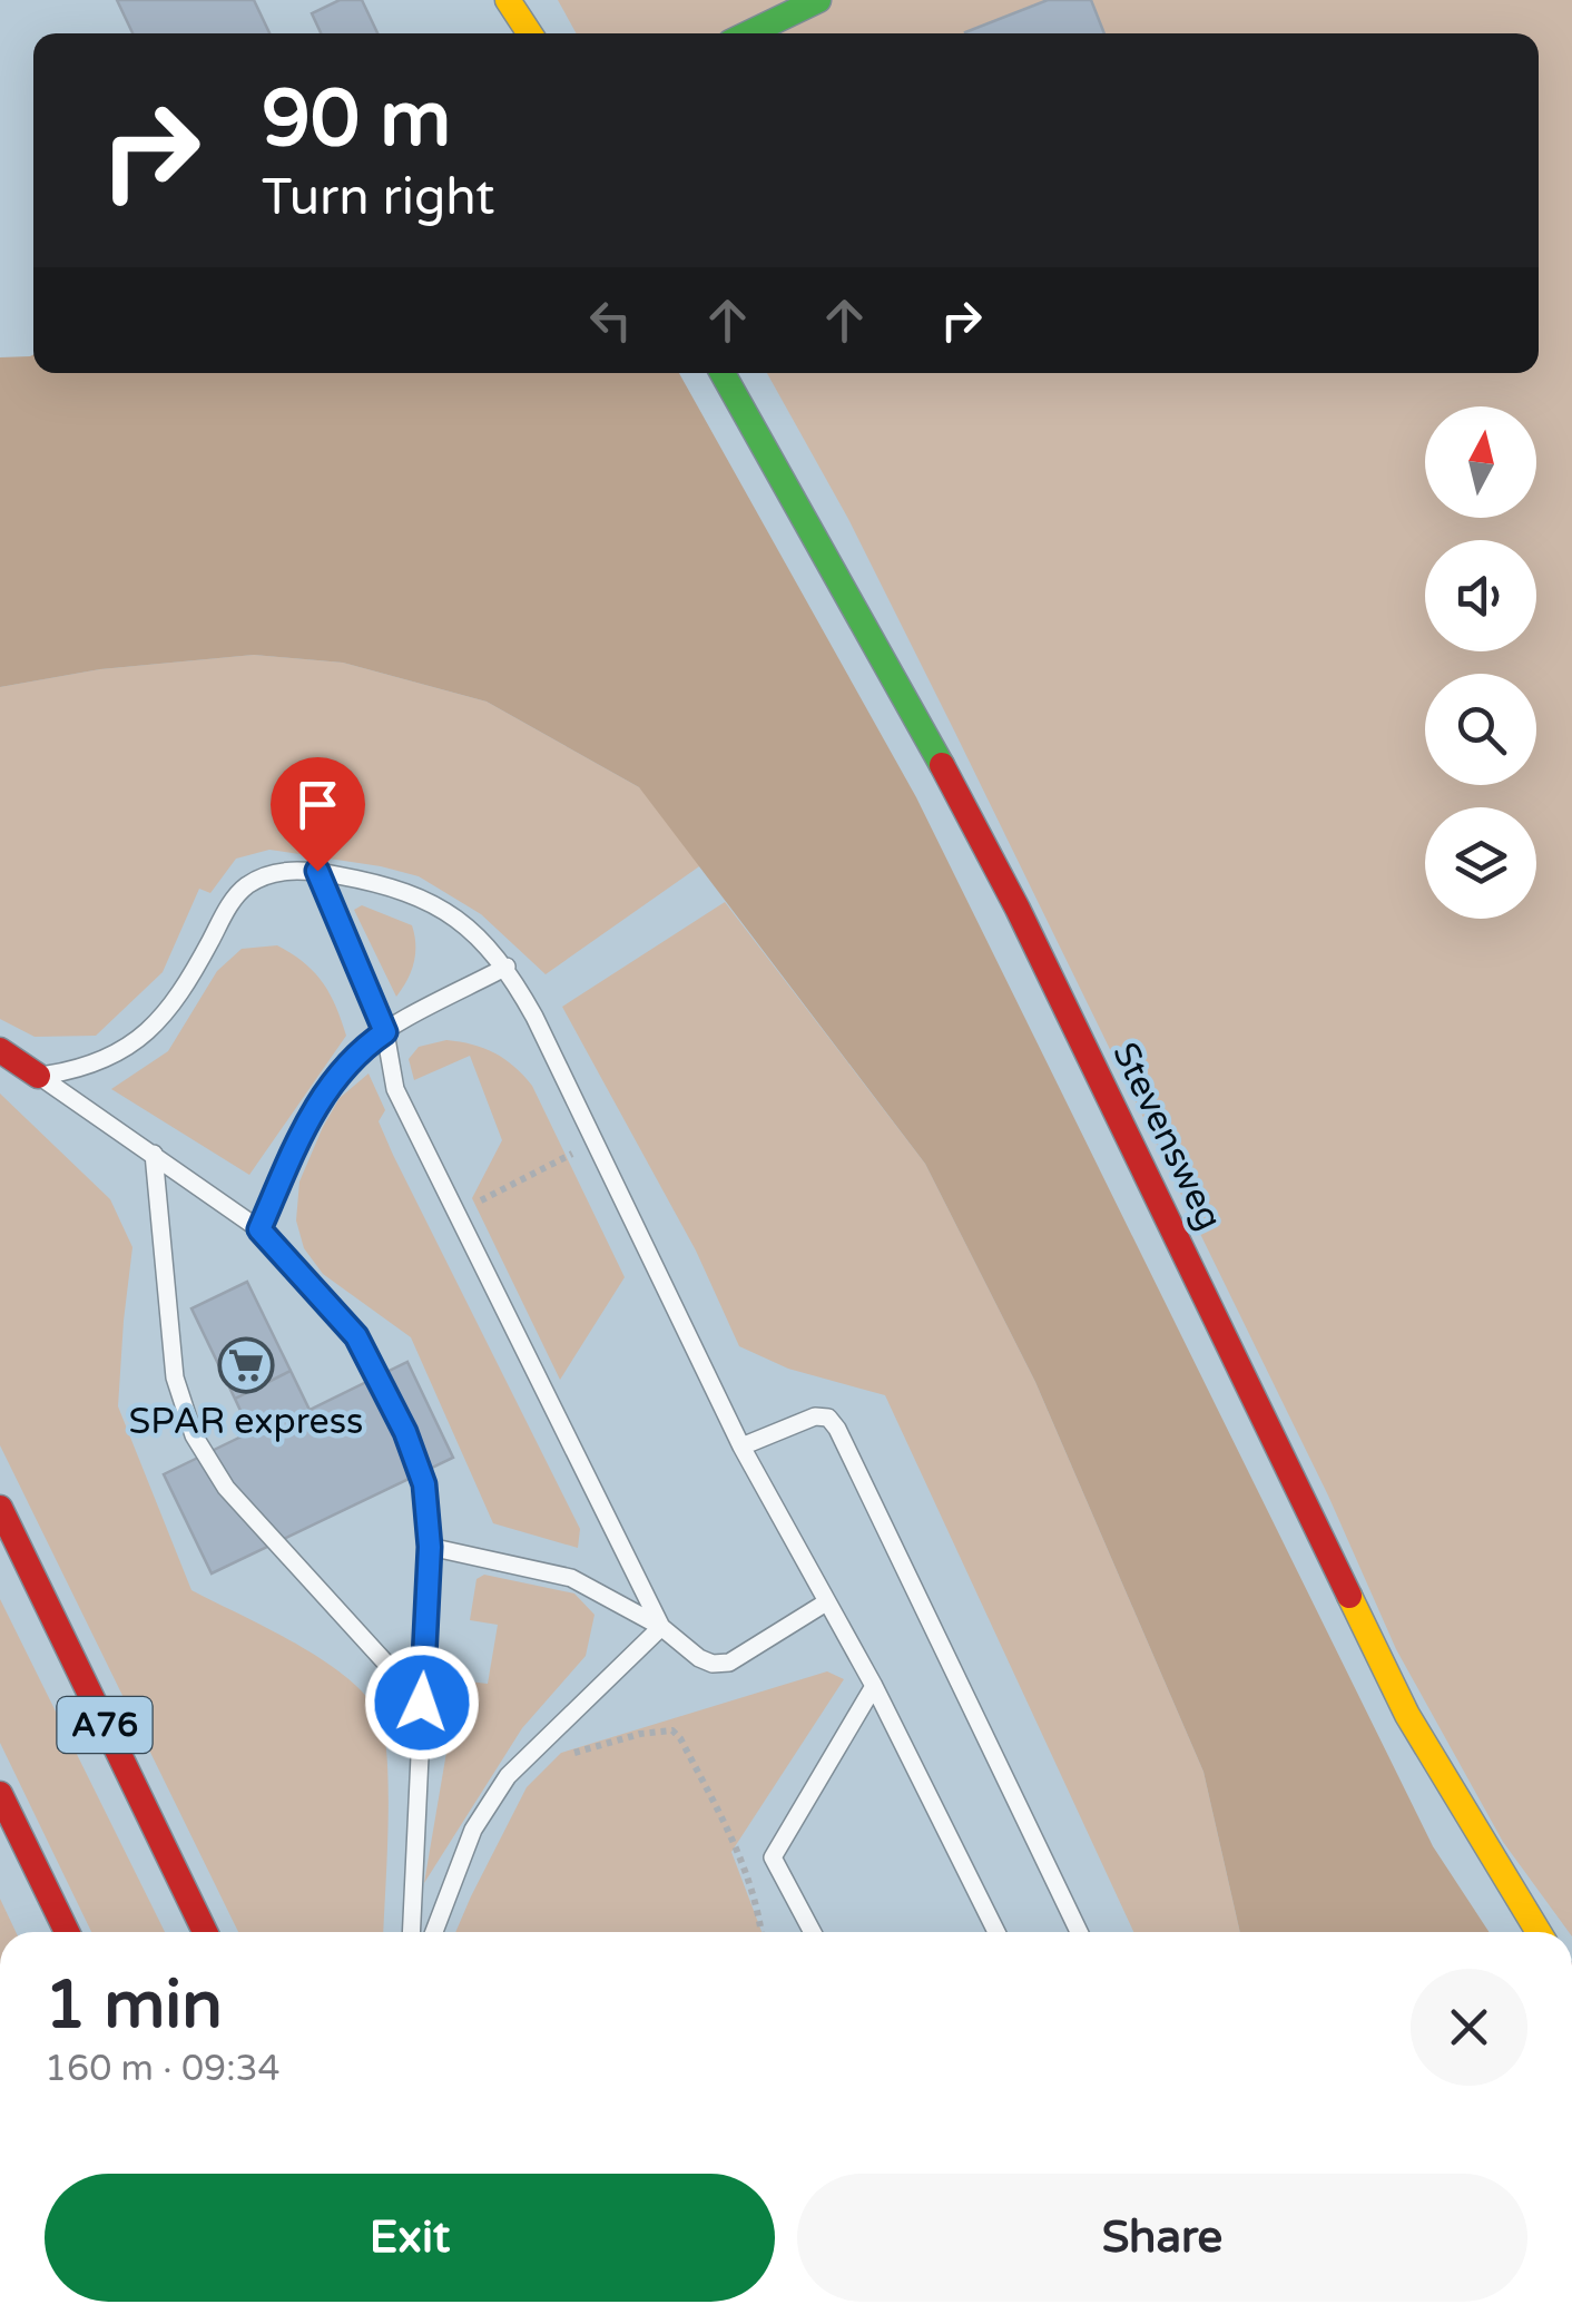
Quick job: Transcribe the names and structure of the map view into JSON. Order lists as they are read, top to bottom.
{
  "streets": {
    "main road": ["Stevensweg", "A76"]
  },
  "places": {
    "supermarket": ["SPAR express"]
  },
  "north": "top",
  "page": {
    "turn": ["90 m", "Turn right"],
    "heading": ["1 min", "160 m · 09:34"],
    "buttons": ["Exit", "Share"]
  }
}
